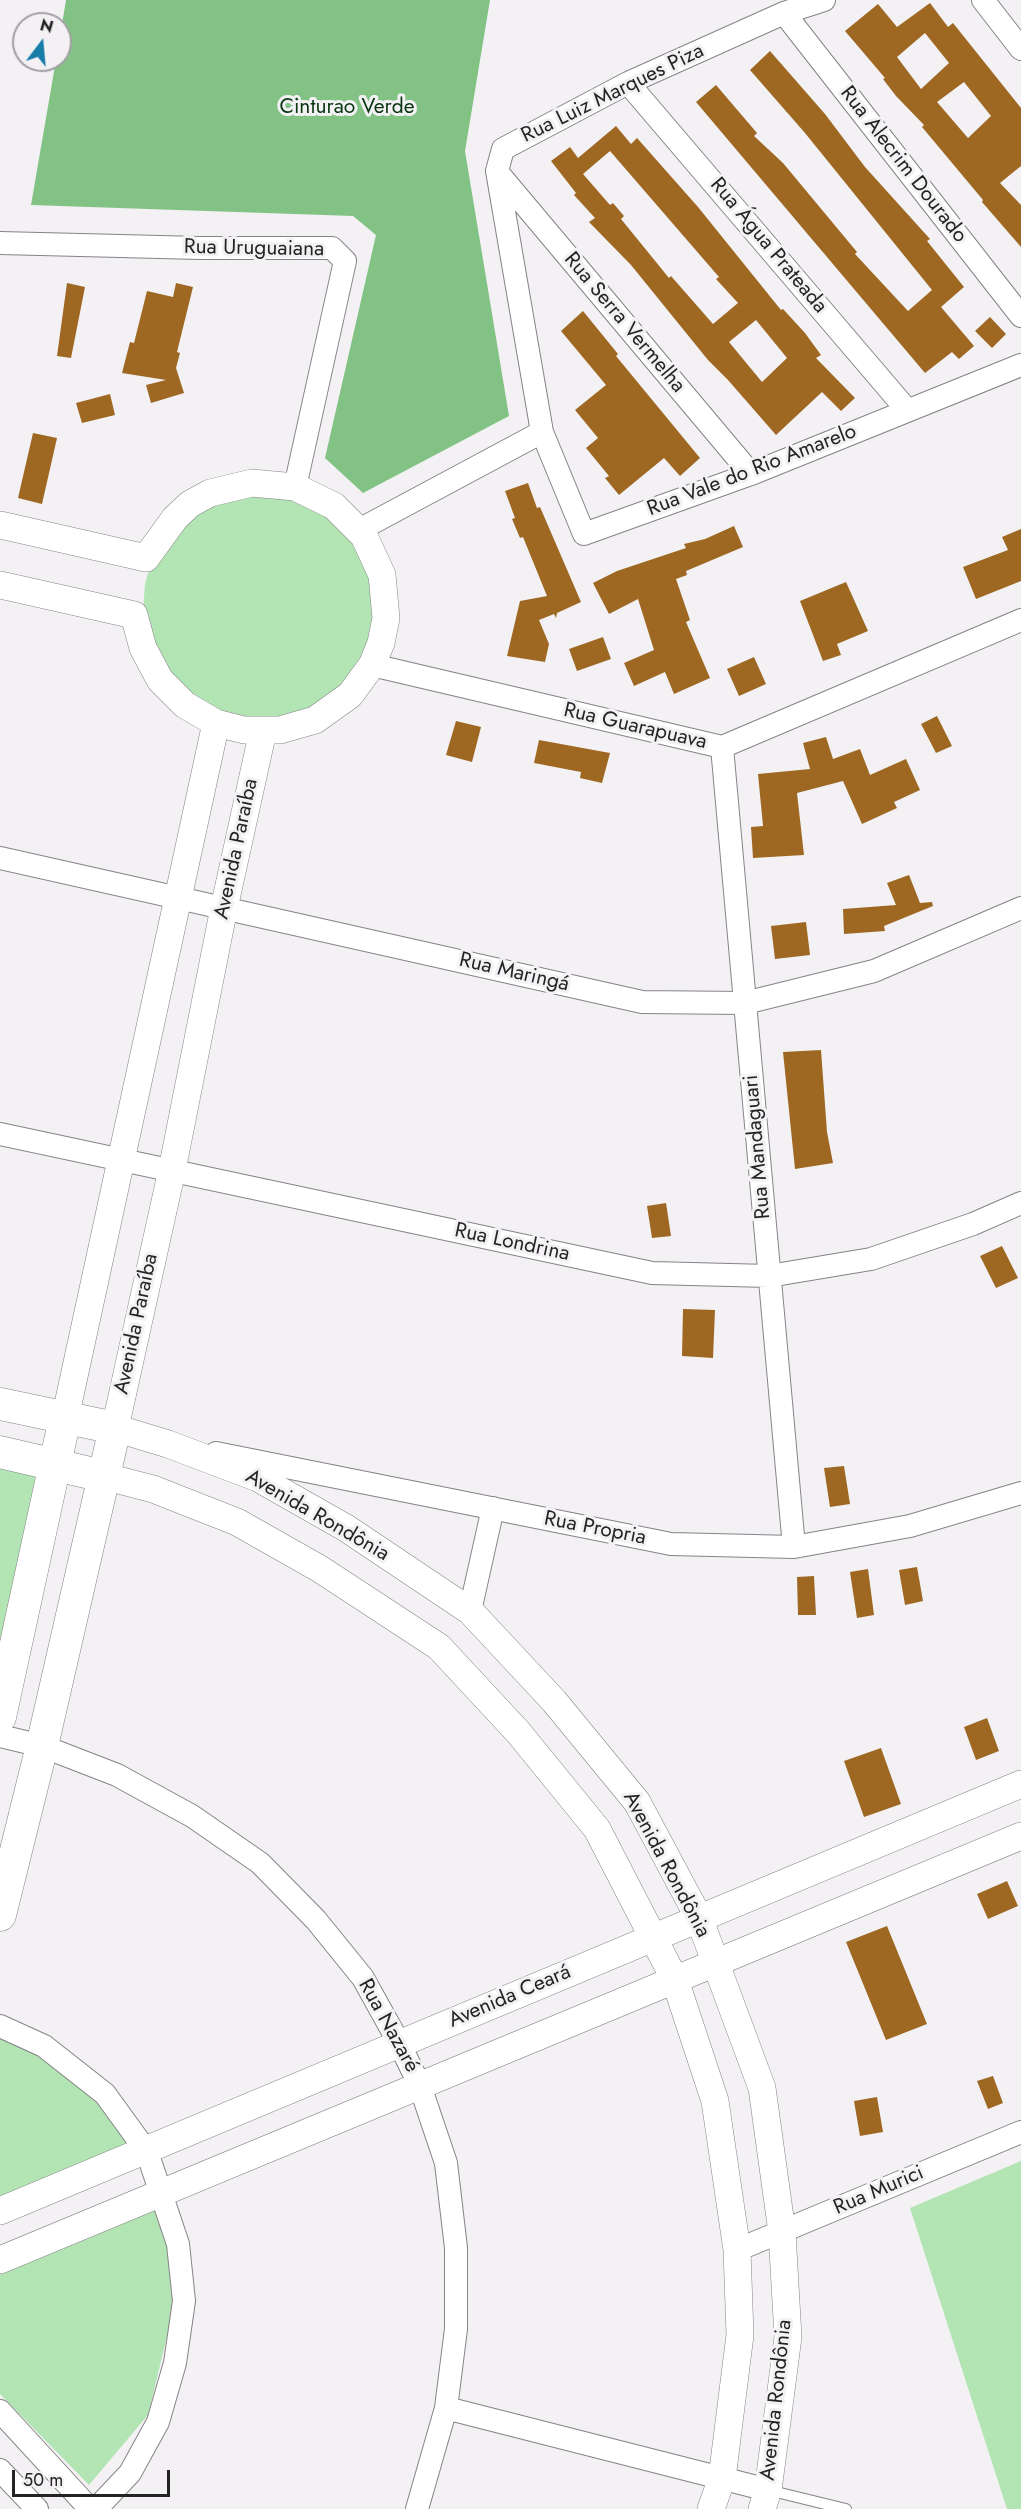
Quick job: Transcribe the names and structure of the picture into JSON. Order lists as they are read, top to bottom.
{
  "streets": {
    "main road": ["Avenida Paraíba", "Avenida Rondônia"],
    "street": [
      "Rua Luiz Marques Piza",
      "Rua Alecrim Dourado",
      "Rua Água Prateada",
      "Rua Uruguaiana",
      "Rua Serra Vermelha",
      "Rua Vale do Rio Amarelo",
      "Rua Guarapuava",
      "Rua Maringá",
      "Rua Mandaguari",
      "Rua Londrina",
      "Rua Propria",
      "Avenida Ceará",
      "Rua Nazaré",
      "Rua Murici"
    ]
  },
  "crossings": [
    ["Rua Luiz Marques Piza", "Rua Alecrim Dourado"],
    ["Rua Luiz Marques Piza", "Rua Água Prateada"],
    ["Rua Luiz Marques Piza", "Rua Serra Vermelha"],
    ["Rua Água Prateada", "Rua Vale do Rio Amarelo"],
    ["Rua Serra Vermelha", "Rua Vale do Rio Amarelo"],
    ["Rua Guarapuava", "Rua Mandaguari"],
    ["Avenida Paraíba", "Rua Maringá"],
    ["Avenida Paraíba", "Rua Londrina"],
    ["Avenida Paraíba", "Avenida Rondônia"],
    ["Avenida Paraíba", "Rua Nazaré"],
    ["Rua Maringá", "Rua Mandaguari"],
    ["Rua Mandaguari", "Rua Londrina"],
    ["Rua Mandaguari", "Rua Propria"],
    ["Avenida Rondônia", "Rua Propria"],
    ["Avenida Rondônia", "Avenida Ceará"],
    ["Avenida Rondônia", "Rua Murici"],
    ["Avenida Ceará", "Rua Nazaré"]
  ],
  "parks": ["Cinturao Verde"],
  "scale_bar": "50 m",
  "north": "top"
}
